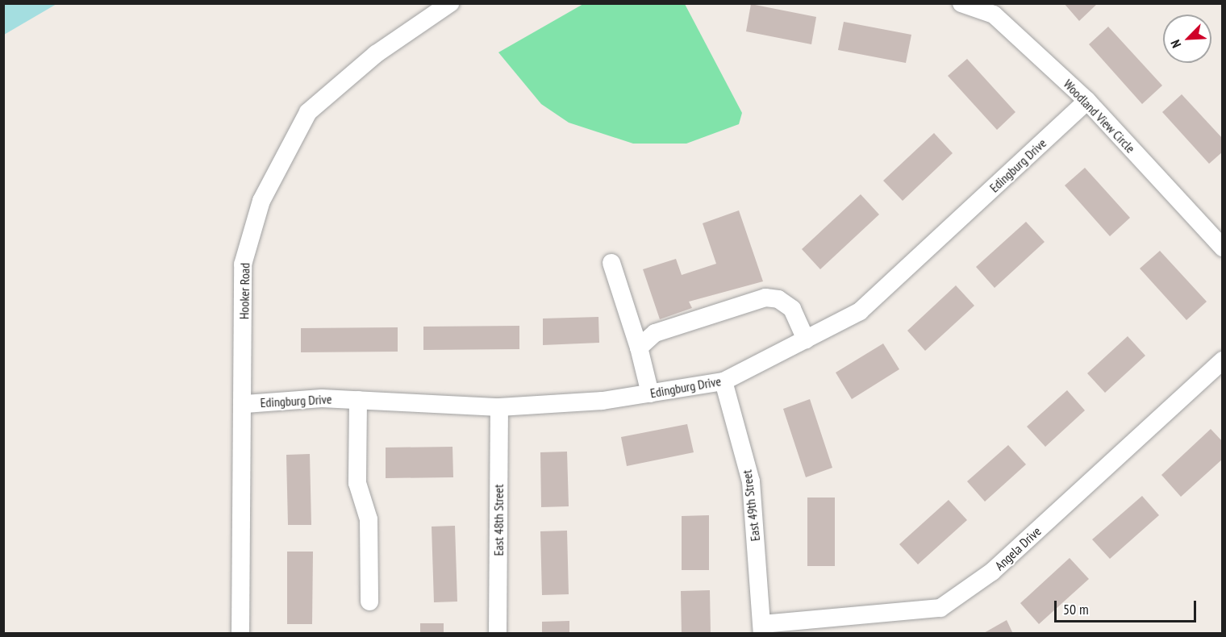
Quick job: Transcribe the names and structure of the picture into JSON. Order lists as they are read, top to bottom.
{
  "streets": {
    "street": [
      "Woodland View Circle",
      "Edingburg Drive",
      "Hooker Road",
      "East 49th Street",
      "East 48th Street",
      "Angela Drive"
    ]
  },
  "crossings": [
    ["Woodland View Circle", "Edingburg Drive"],
    ["Edingburg Drive", "Hooker Road"],
    ["Edingburg Drive", "East 49th Street"],
    ["Edingburg Drive", "East 48th Street"],
    ["East 49th Street", "Angela Drive"]
  ],
  "scale_bar": "50 m",
  "north": "bottom left"
}
